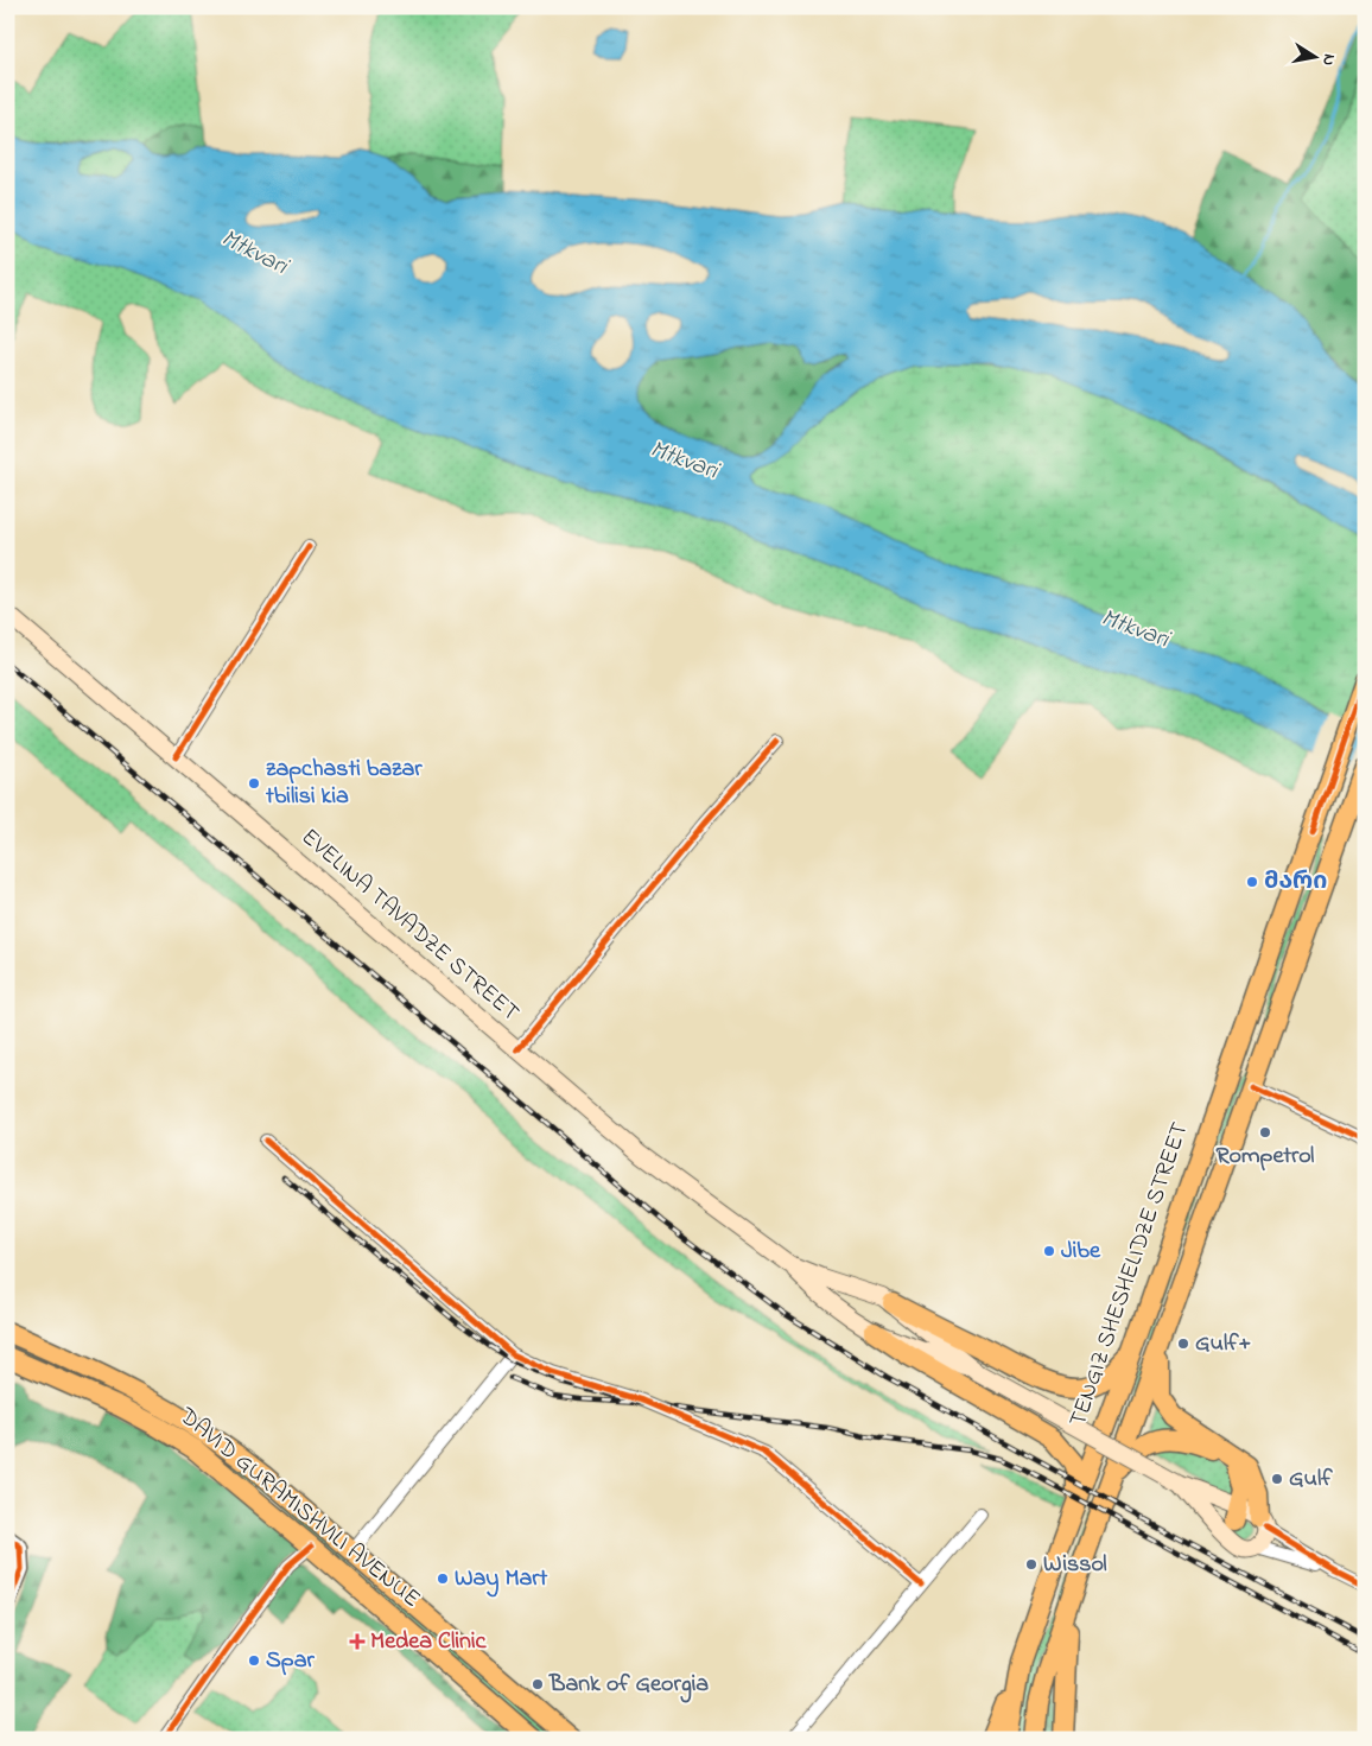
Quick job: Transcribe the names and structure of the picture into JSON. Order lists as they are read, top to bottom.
{
  "streets": {
    "main road": ["EVELINA TAVADZE STREET", "TENGIZ SHESHELIDZE STREET", "DAVID GURAMISHVILI AVENUE"]
  },
  "water": ["Mtkvari"],
  "places": {
    "other": [
      "zapchasti bazar tbilisi kia",
      "მარი",
      "Rompetrol",
      "Jibe",
      "Gulf+",
      "Gulf",
      "Wissol",
      "Way Mart",
      "Spar",
      "Bank of Georgia"
    ],
    "health": ["Medea Clinic"]
  },
  "north": "right"
}
